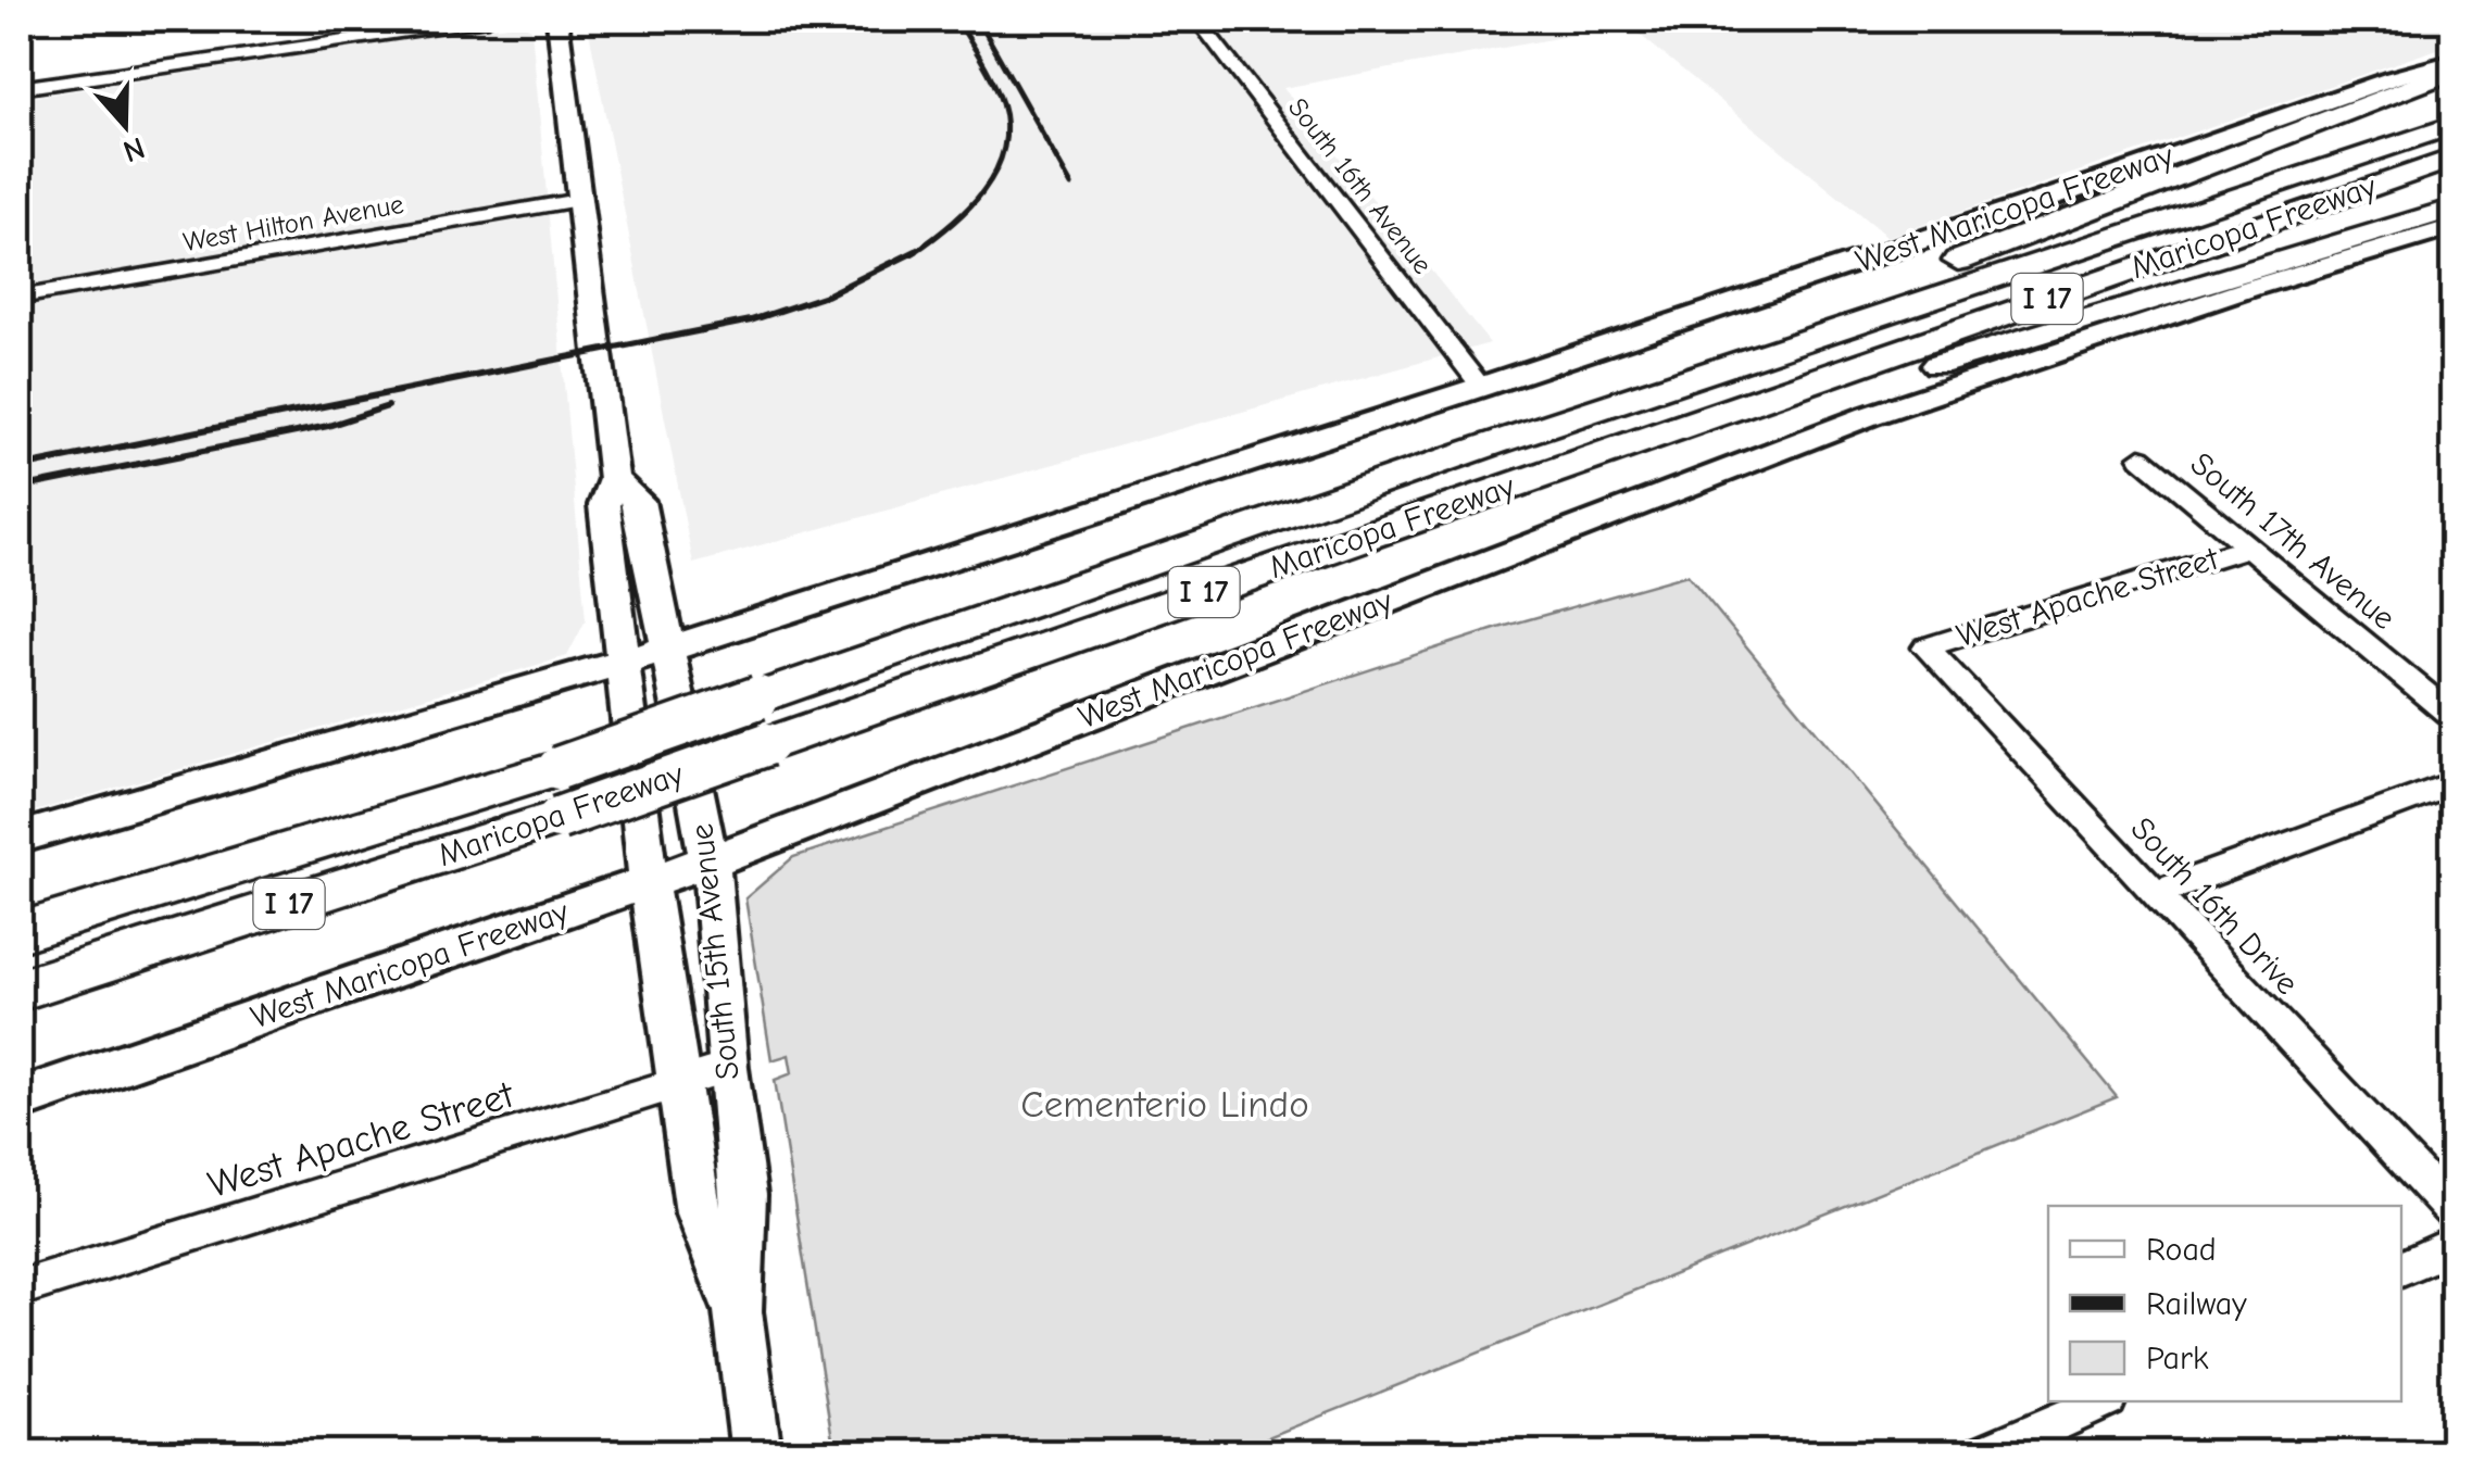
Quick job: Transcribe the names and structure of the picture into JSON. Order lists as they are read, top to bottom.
{
  "streets": {
    "highway": ["Maricopa Freeway", "I 17"],
    "main road": ["West Maricopa Freeway", "South 15th Avenue"],
    "street": [
      "South 16th Avenue",
      "West Hilton Avenue",
      "South 17th Avenue",
      "West Apache Street",
      "South 16th Drive"
    ]
  },
  "crossings": [
    ["South 16th Avenue", "West Maricopa Freeway"],
    ["West Maricopa Freeway", "South 15th Avenue"],
    ["West Hilton Avenue", "South 15th Avenue"],
    ["South 17th Avenue", "West Apache Street"],
    ["West Apache Street", "South 16th Drive"],
    ["West Apache Street", "South 15th Avenue"]
  ],
  "parks": ["Cementerio Lindo"],
  "legend": ["Road", "Railway", "Park"],
  "north": "bottom"
}
